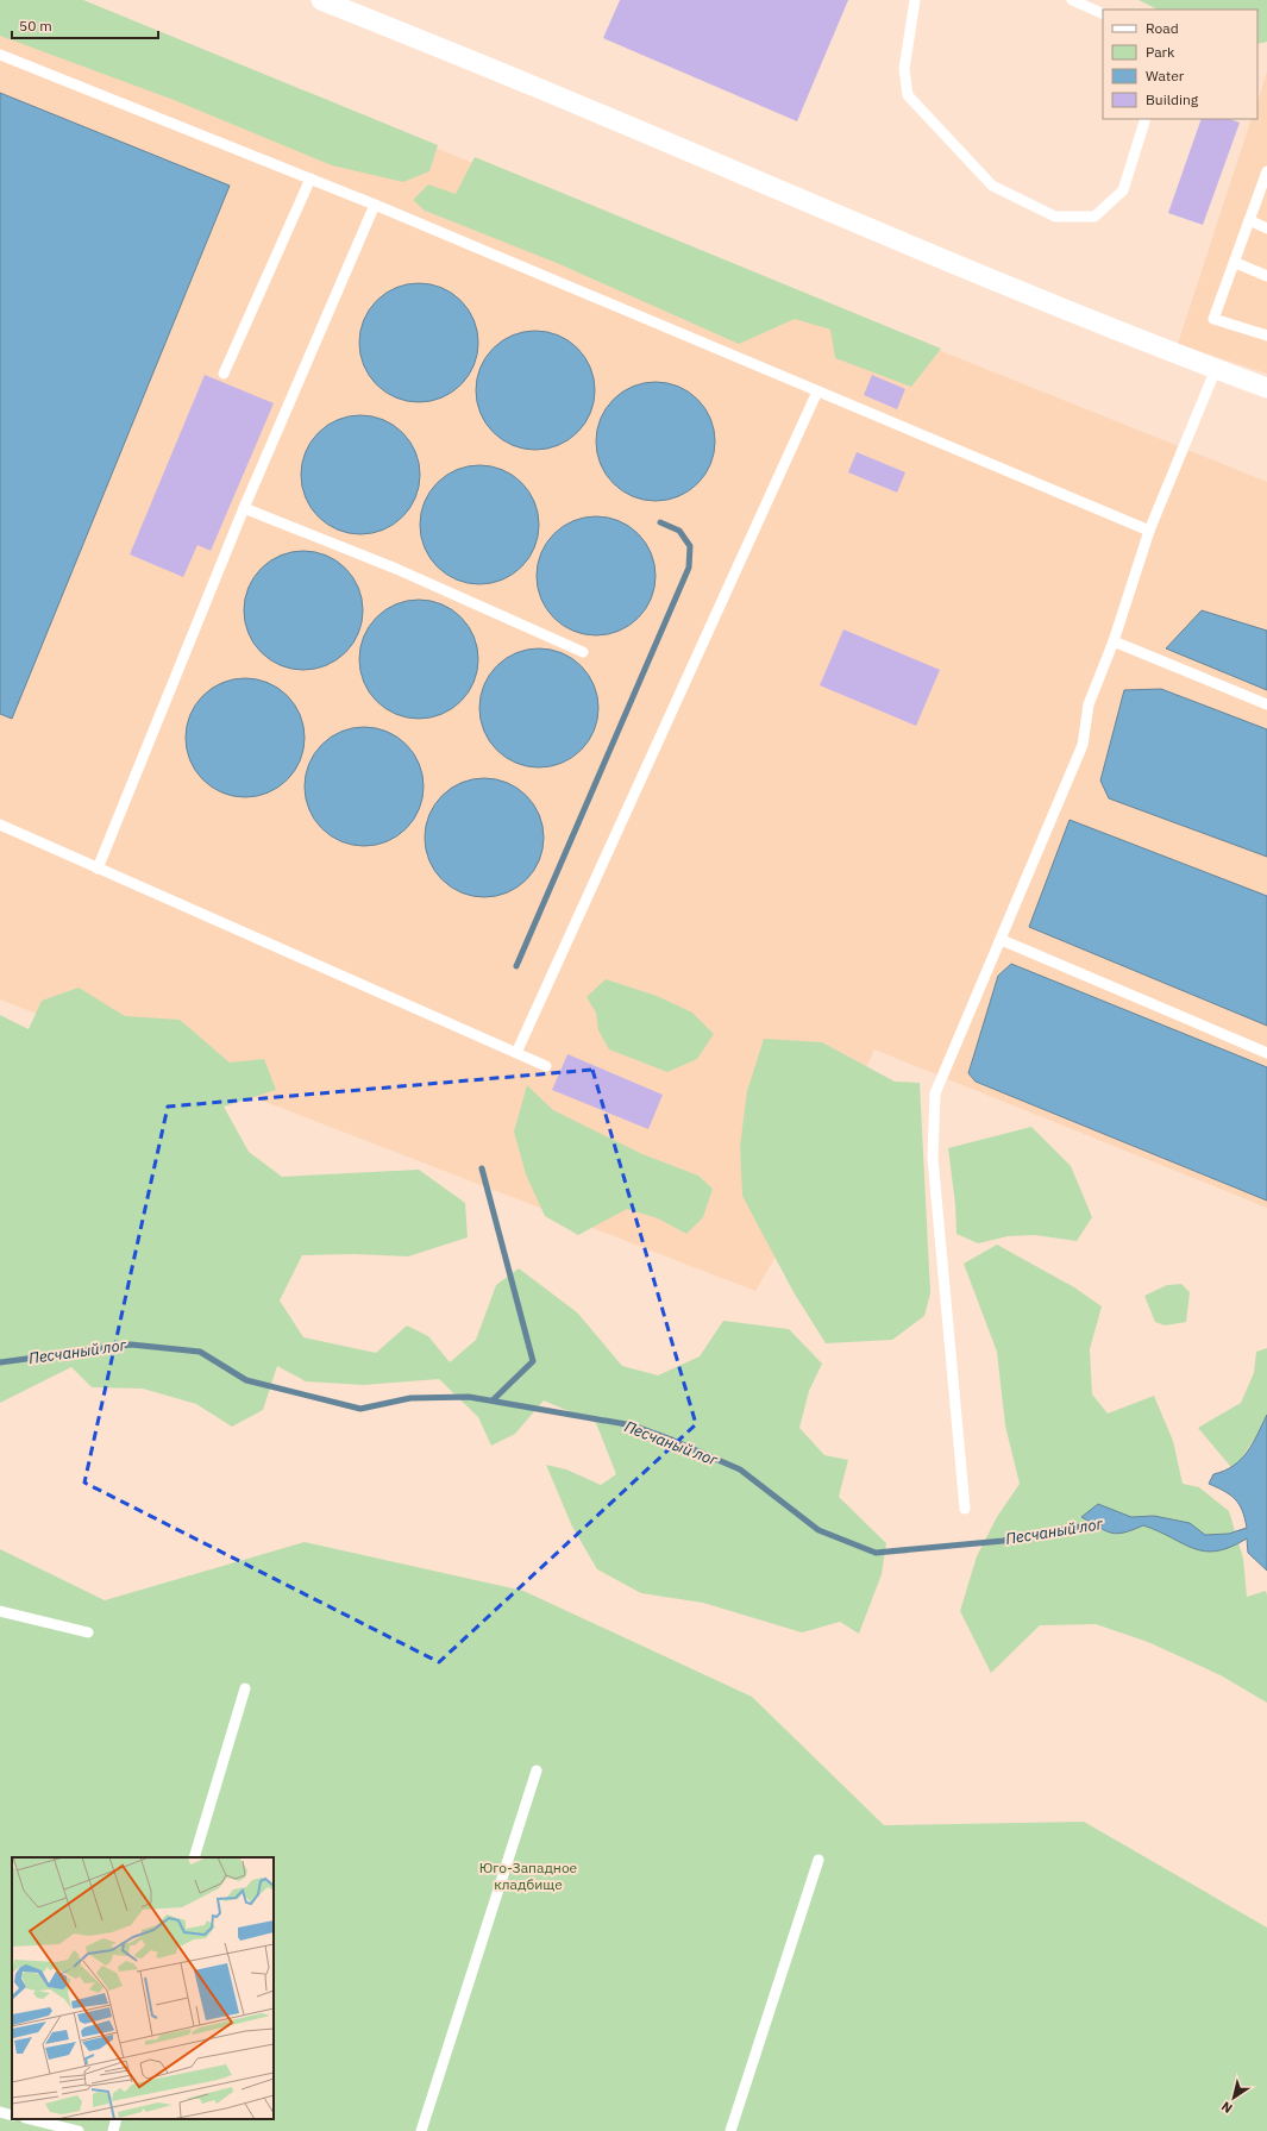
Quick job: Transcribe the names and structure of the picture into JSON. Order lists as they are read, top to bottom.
{
  "water": ["Песчаный лог"],
  "parks": ["Юго-Западное кладбище"],
  "legend": [
    "Road",
    "Park",
    "Water",
    "Building"
  ],
  "scale_bar": "50 m",
  "north": "bottom left"
}
